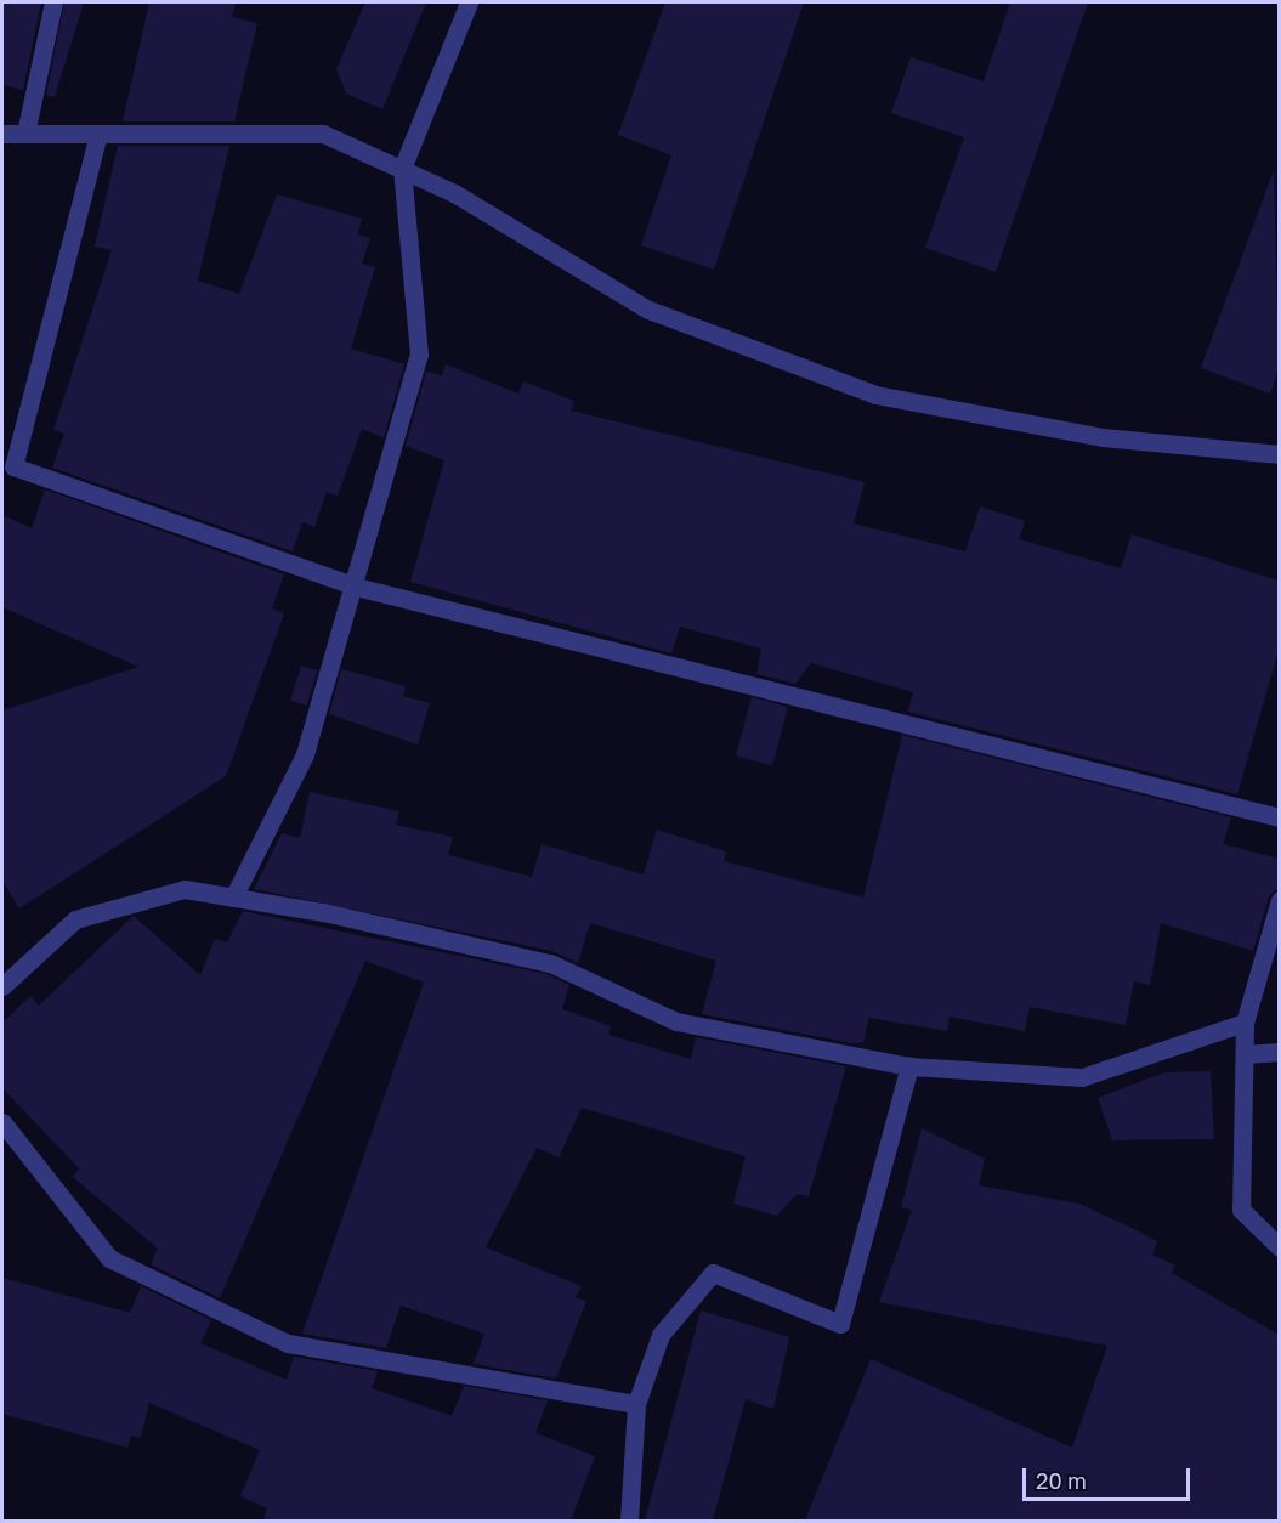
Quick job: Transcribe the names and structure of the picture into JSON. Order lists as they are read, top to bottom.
{
  "scale_bar": "20 m"
}
